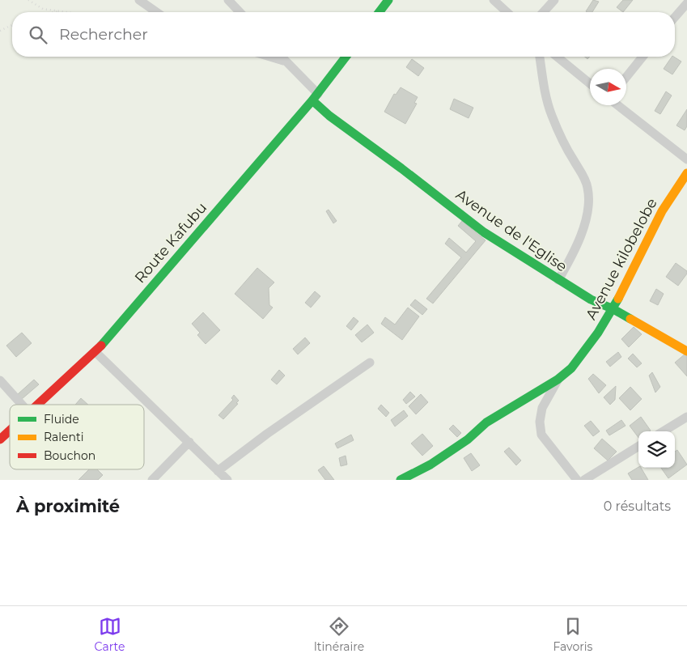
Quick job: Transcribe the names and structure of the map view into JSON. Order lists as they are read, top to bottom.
{
  "streets": {
    "street": ["Avenue de l'Eglise", "Route Kafubu", "Avenue kilobelobe"]
  },
  "crossings": [
    ["Avenue de l'Eglise", "Route Kafubu"],
    ["Avenue de l'Eglise", "Avenue kilobelobe"]
  ],
  "legend": ["Fluide", "Ralenti", "Bouchon"],
  "north": "right",
  "page": {
    "search": "Rechercher",
    "heading": ["À proximité", "0 résultats"],
    "nav": ["Carte", "Itinéraire", "Favoris"]
  }
}
